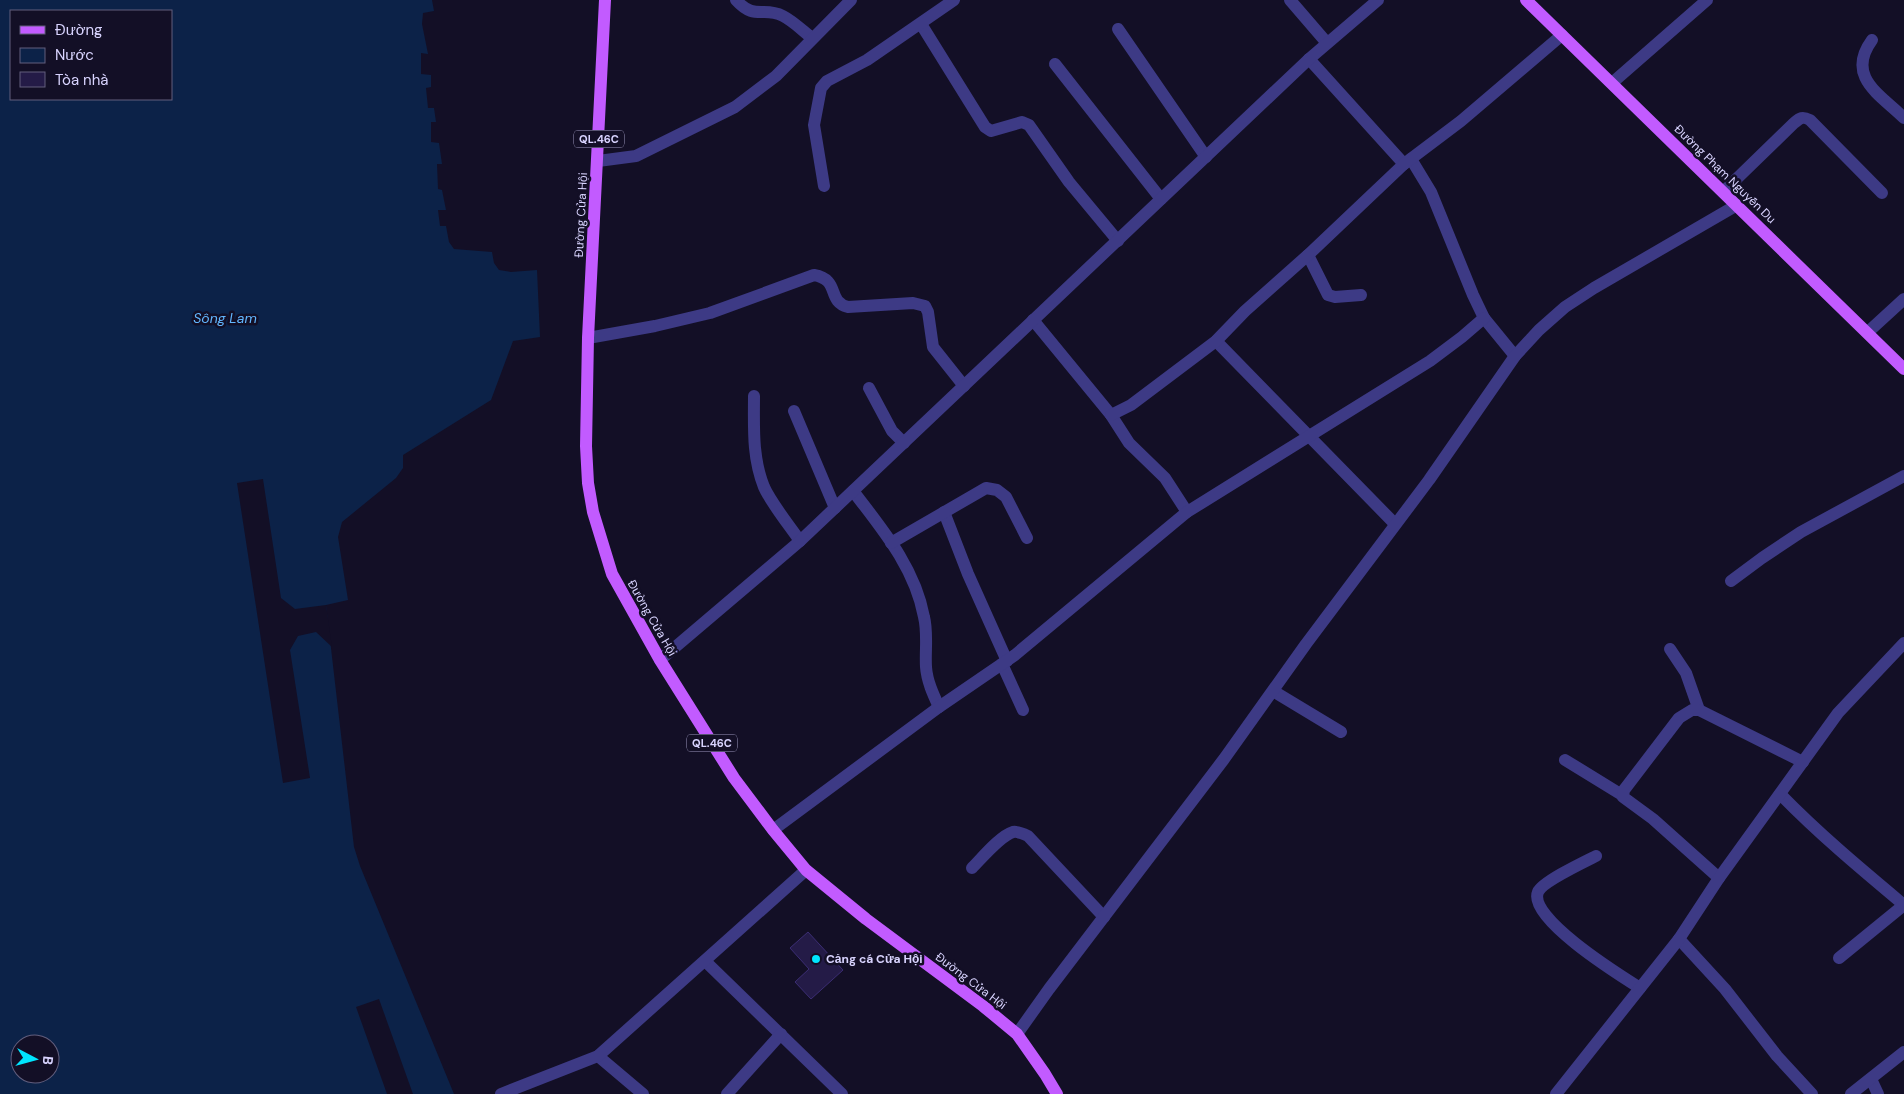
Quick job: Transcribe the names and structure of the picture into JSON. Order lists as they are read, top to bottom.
{
  "streets": {
    "main road": ["QL.46C", "Đường Phạm Nguyễn Du", "Đường Cửa Hội"]
  },
  "water": ["Sông Lam"],
  "places": ["Cảng cá Cửa Hội"],
  "legend": ["Đường", "Nước", "Tòa nhà"],
  "north": "right"
}
